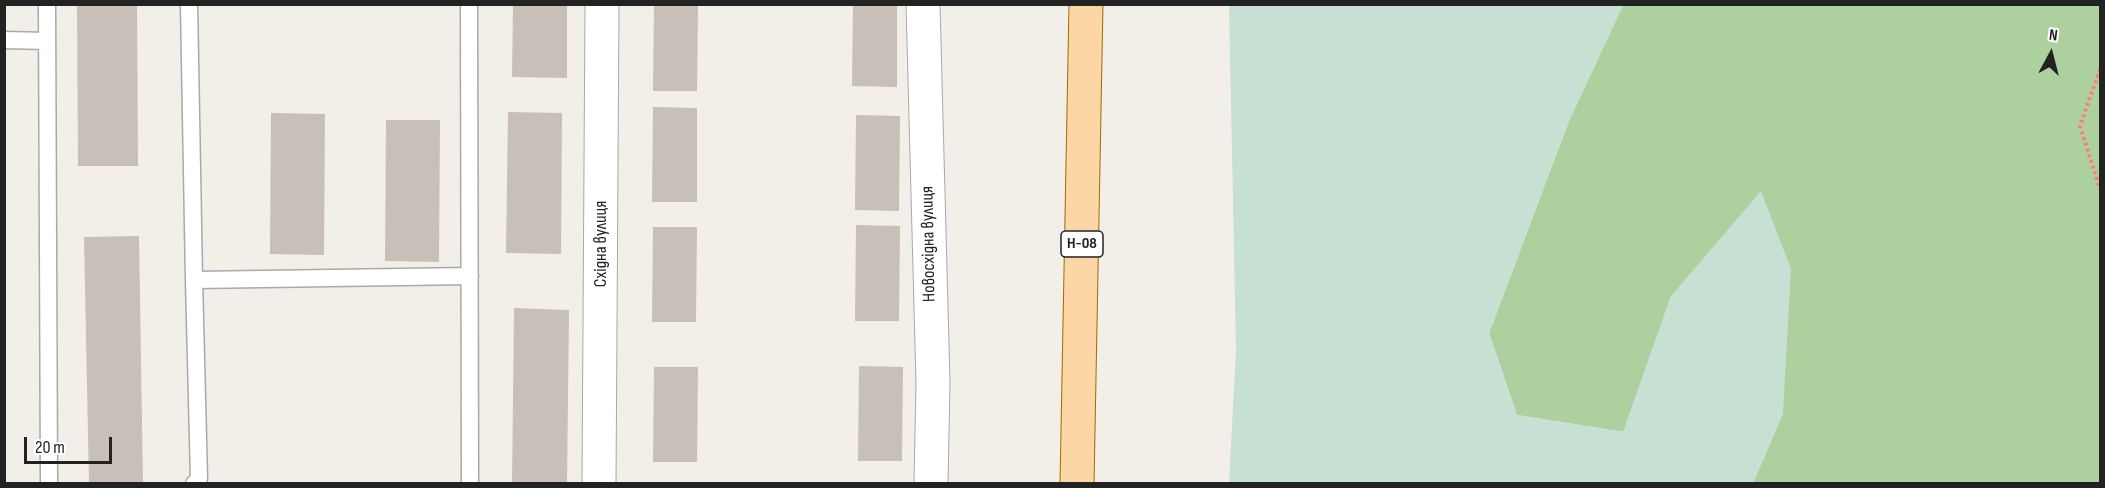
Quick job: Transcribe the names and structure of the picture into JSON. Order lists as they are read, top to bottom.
{
  "streets": {
    "main road": ["Н-08"],
    "street": ["Східна вулиця", "Новосхідна вулиця"]
  },
  "scale_bar": "20 m",
  "north": "top"
}
